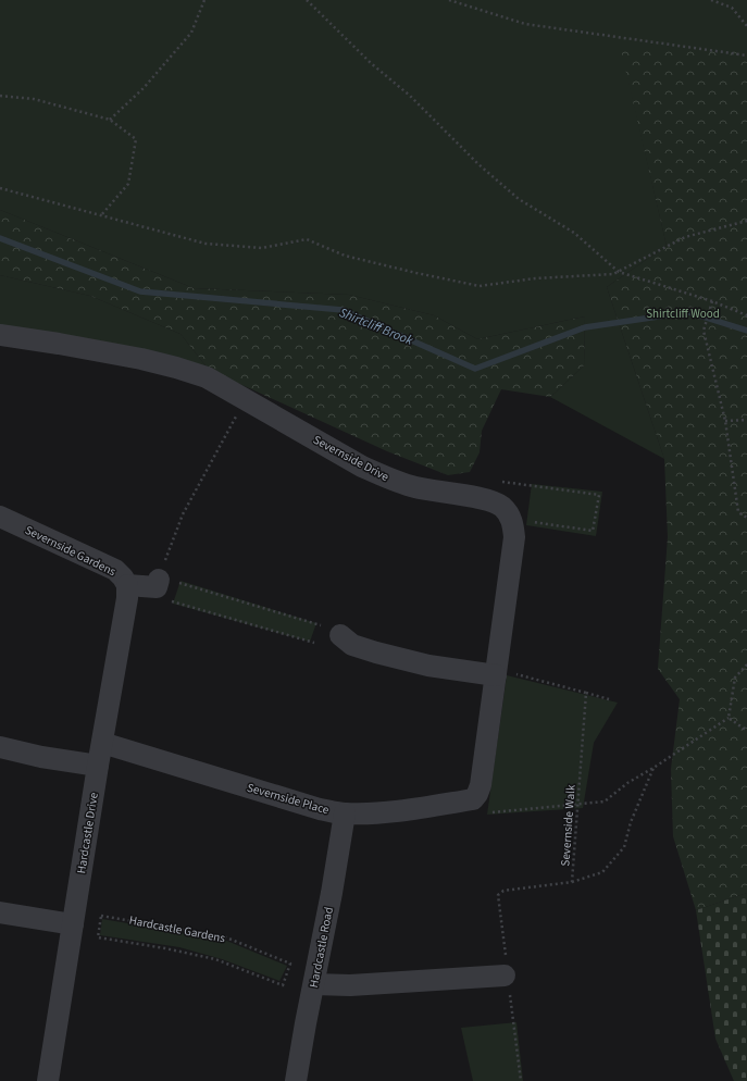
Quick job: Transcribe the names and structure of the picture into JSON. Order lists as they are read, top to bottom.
{
  "streets": {
    "street": [
      "Severnside Drive",
      "Severnside Gardens",
      "Severnside Place",
      "Hardcastle Drive",
      "Hardcastle Road"
    ],
    "path": ["Severnside Walk", "Hardcastle Gardens"]
  },
  "crossings": [
    ["Severnside Drive", "Severnside Place"],
    ["Severnside Gardens", "Hardcastle Drive"],
    ["Severnside Place", "Hardcastle Drive"],
    ["Severnside Place", "Hardcastle Road"]
  ],
  "water": ["Shirtcliff Brook"],
  "parks": ["Shirtcliff Wood"]
}
